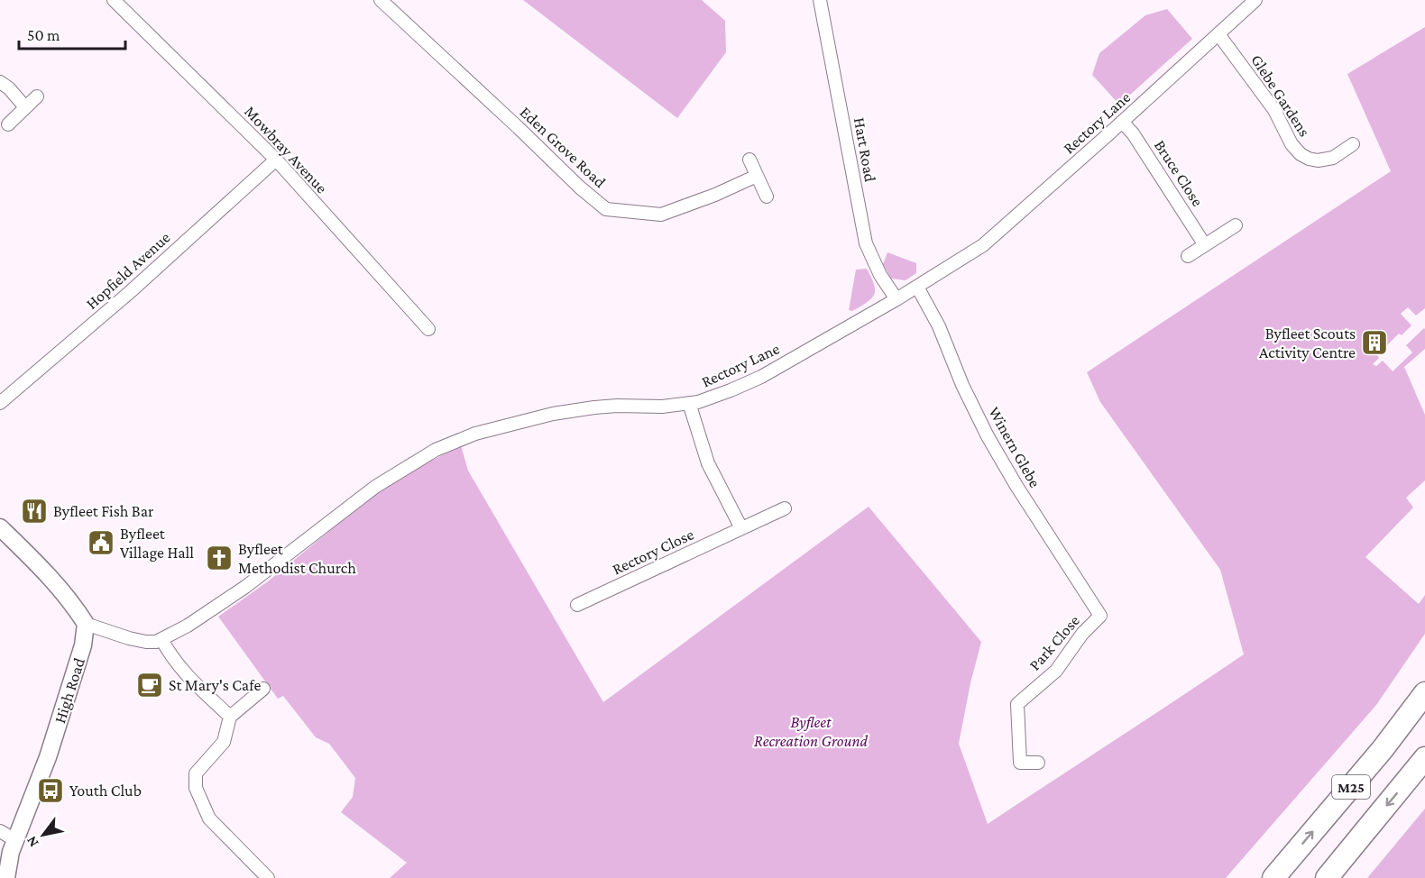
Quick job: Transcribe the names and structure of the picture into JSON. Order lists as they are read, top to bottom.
{
  "streets": {
    "highway": ["M25"],
    "street": [
      "Glebe Gardens",
      "Rectory Lane",
      "Eden Grove Road",
      "Mowbray Avenue",
      "Hart Road",
      "Bruce Close",
      "Hopfield Avenue",
      "Winern Glebe",
      "Rectory Close",
      "Park Close",
      "High Road"
    ]
  },
  "crossings": [
    ["Glebe Gardens", "Rectory Lane"],
    ["Rectory Lane", "Hart Road"],
    ["Rectory Lane", "Bruce Close"],
    ["Rectory Lane", "Winern Glebe"],
    ["Rectory Lane", "High Road"],
    ["Mowbray Avenue", "Hopfield Avenue"],
    ["Winern Glebe", "Park Close"]
  ],
  "parks": ["Byfleet Recreation Ground"],
  "places": {
    "building": ["Byfleet Scouts Activity Centre"],
    "restaurant": ["Byfleet Fish Bar"],
    "public building": ["Byfleet Village Hall"],
    "church": ["Byfleet Methodist Church"],
    "cafe": ["St Mary's Cafe"],
    "bus stop": ["Youth Club"]
  },
  "scale_bar": "50 m",
  "north": "bottom left"
}
